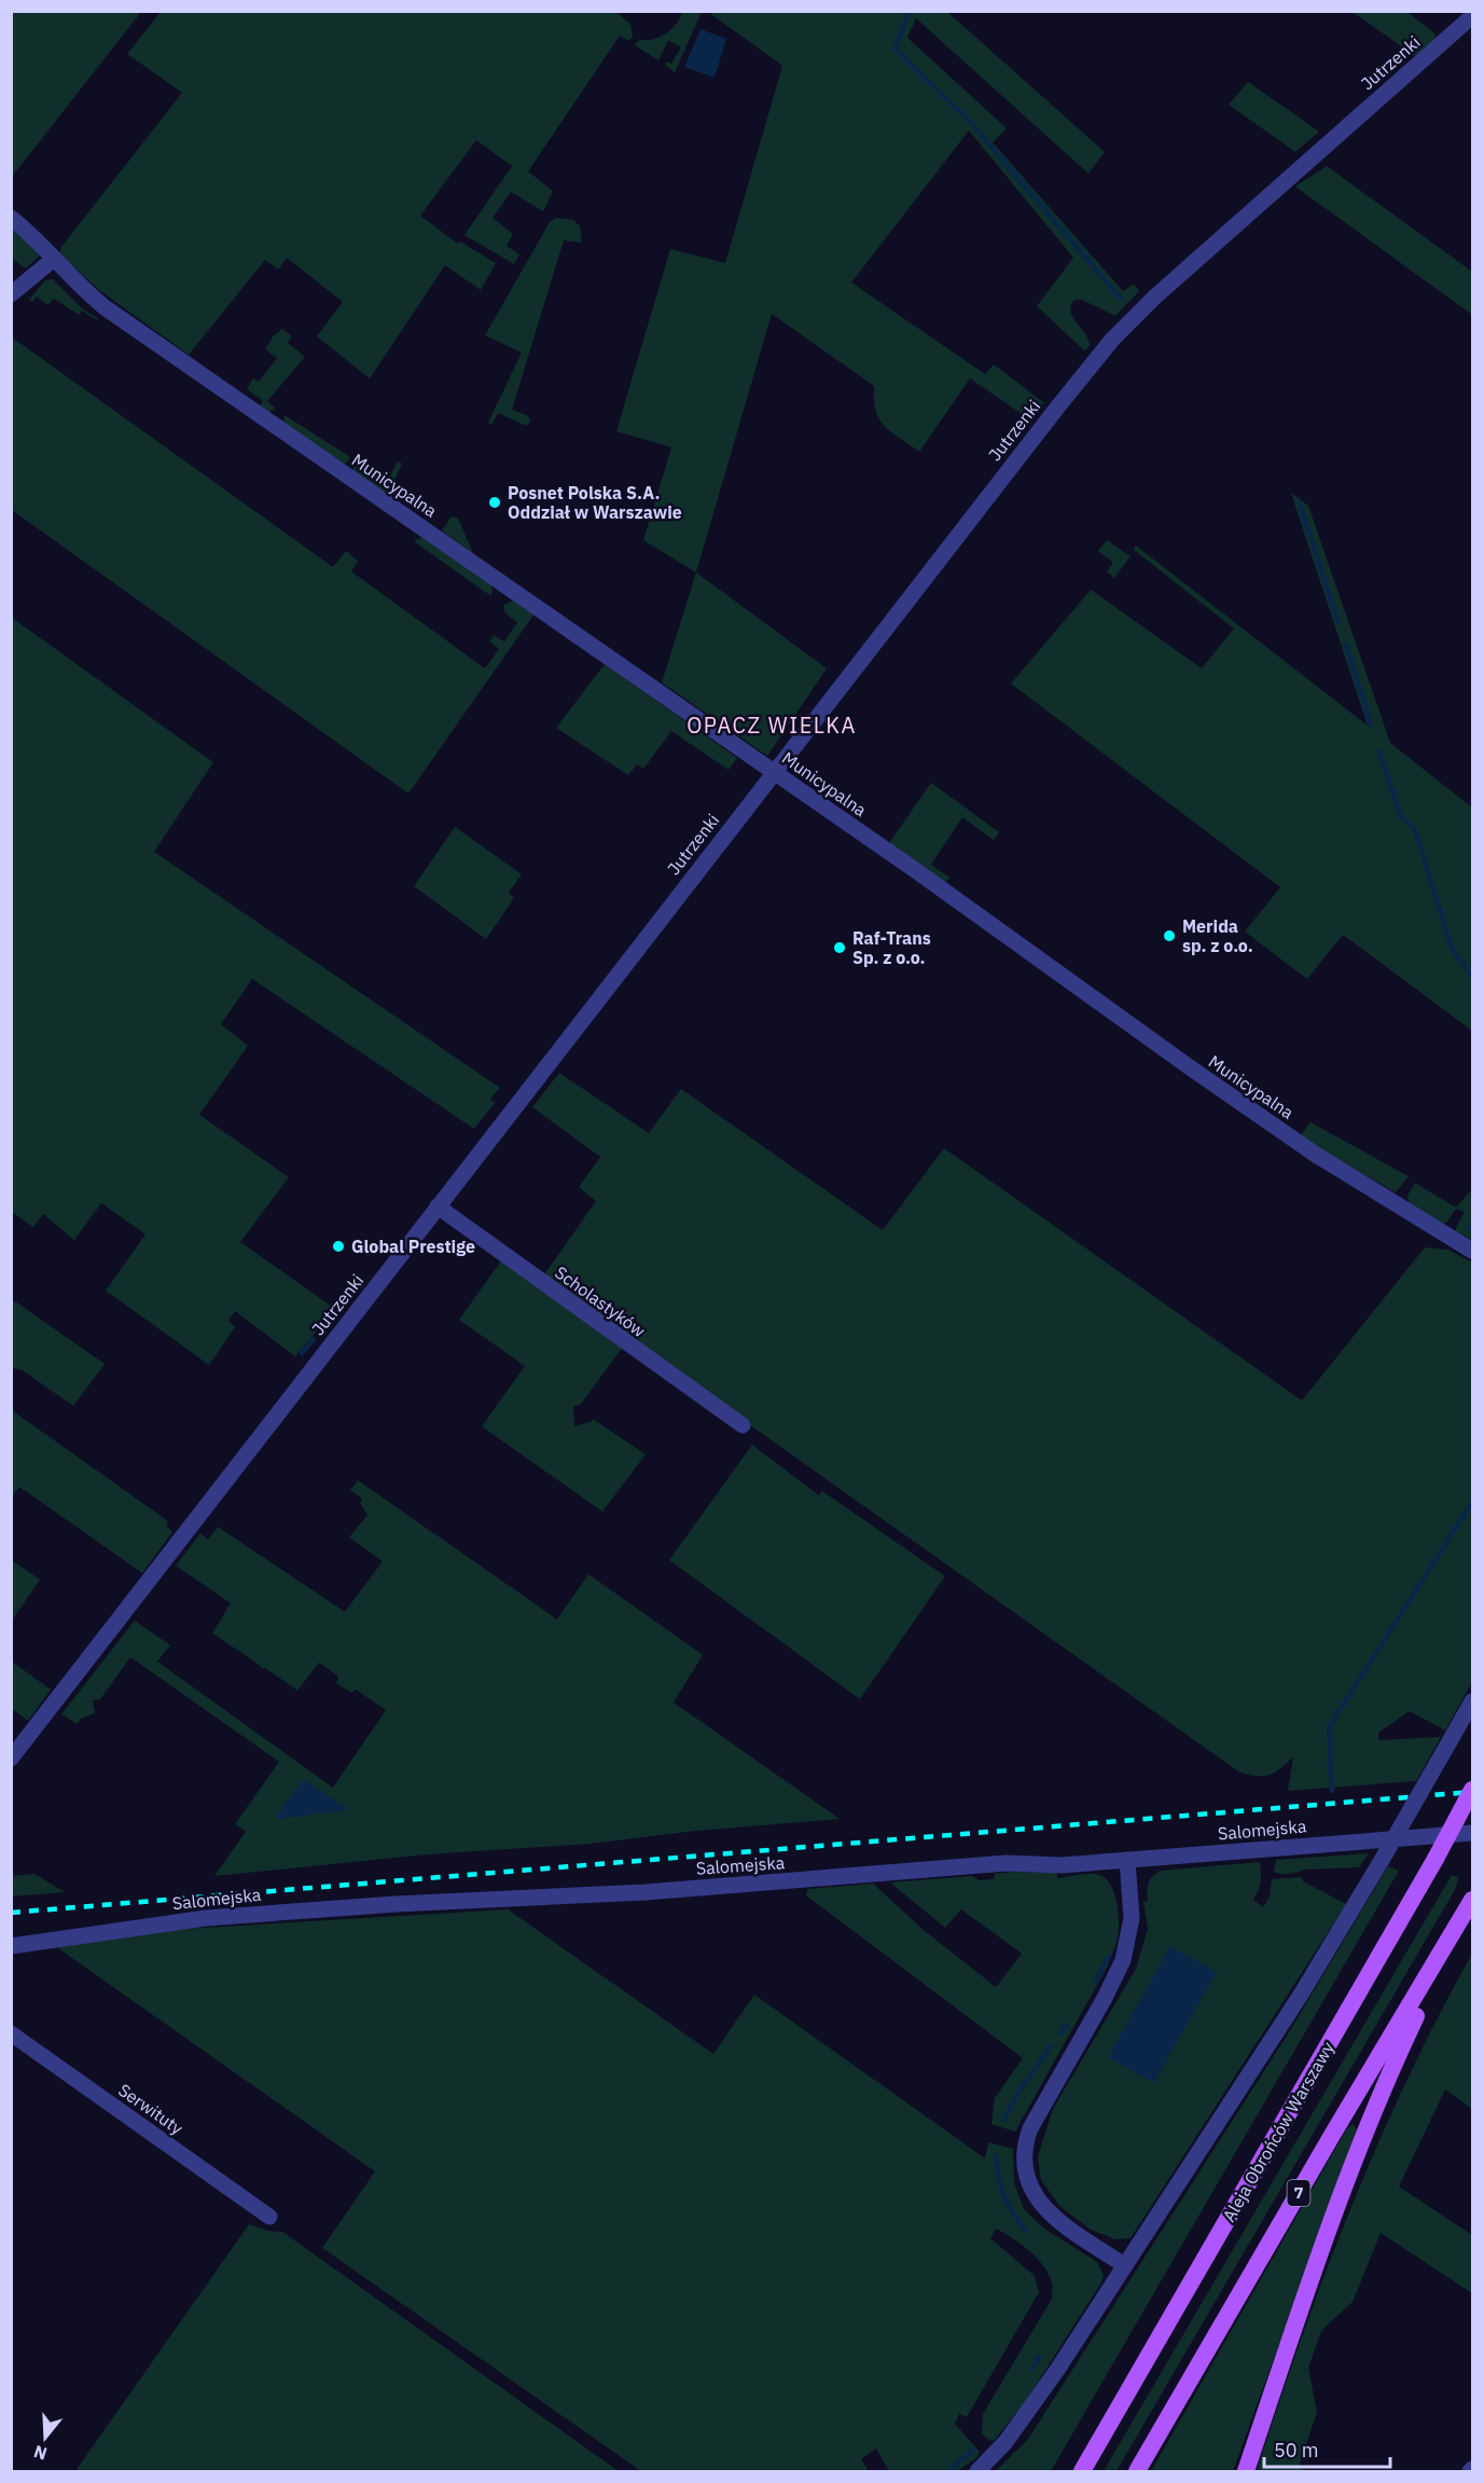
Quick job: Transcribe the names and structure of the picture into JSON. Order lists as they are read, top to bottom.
{
  "streets": {
    "main road": ["Aleja Obrońców Warszawy", "7"],
    "street": [
      "Jutrzenki",
      "Municypalna",
      "Scholastyków",
      "Salomejska",
      "Serwituty"
    ]
  },
  "crossings": [
    ["Jutrzenki", "Municypalna"],
    ["Jutrzenki", "Scholastyków"]
  ],
  "districts": ["OPACZ WIELKA"],
  "places": [
    "Posnet Polska S.A. Oddział w Warszawie",
    "Merida sp. z o.o.",
    "Raf-Trans Sp. z o.o.",
    "Global Prestige"
  ],
  "scale_bar": "50 m",
  "north": "bottom"
}
